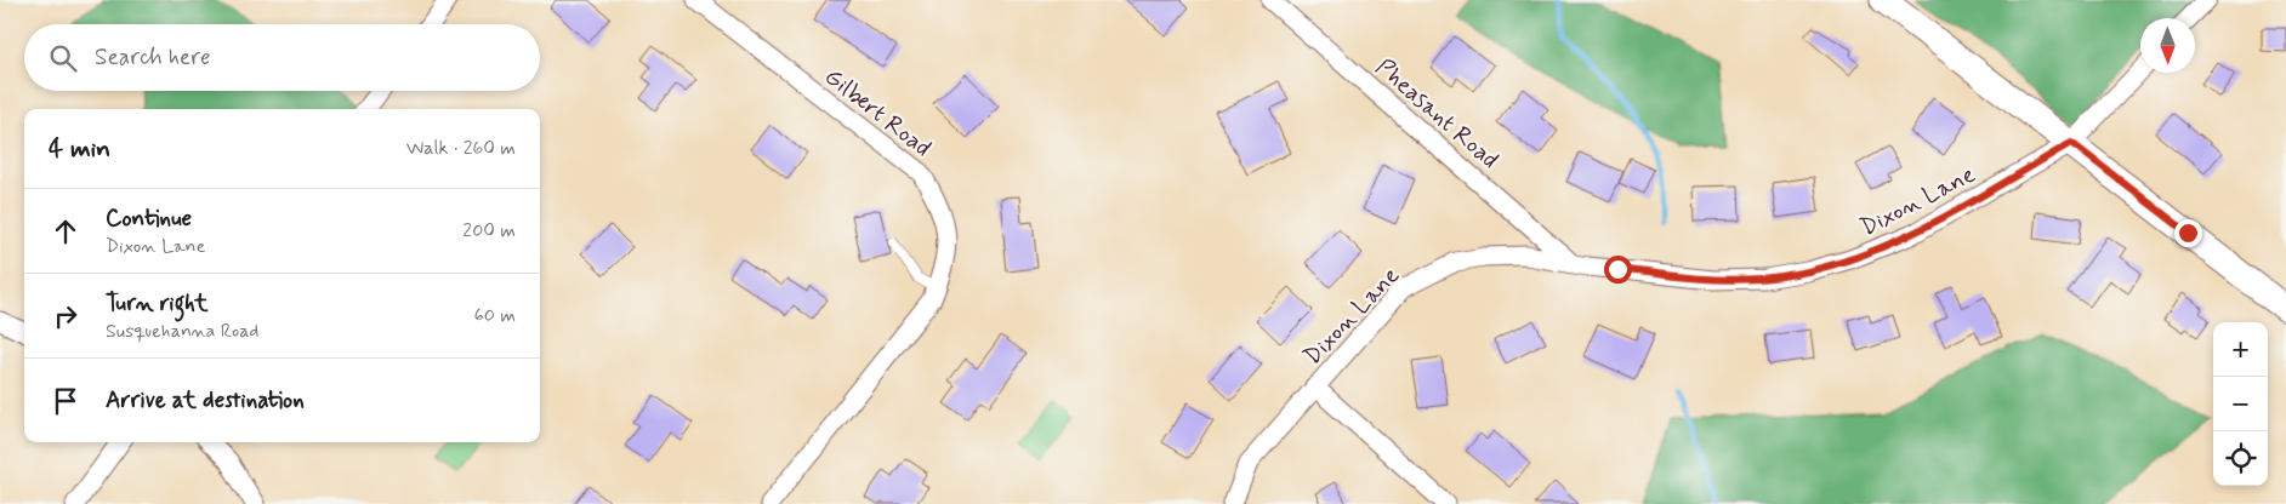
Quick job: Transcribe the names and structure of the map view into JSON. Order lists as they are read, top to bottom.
{
  "streets": {
    "street": ["Gilbert Road", "Pheasant Road", "Dixon Lane"]
  },
  "crossings": [
    ["Pheasant Road", "Dixon Lane"]
  ],
  "north": "bottom",
  "page": {
    "search": "Search here",
    "heading": ["4 min", "Walk · 260 m"],
    "list": [
      ["Continue", "Dixon Lane", "200 m"],
      ["Turn right", "Susquehanna Road", "60 m"],
      "Arrive at destination"
    ],
    "map_buttons": ["+", "−"]
  }
}
